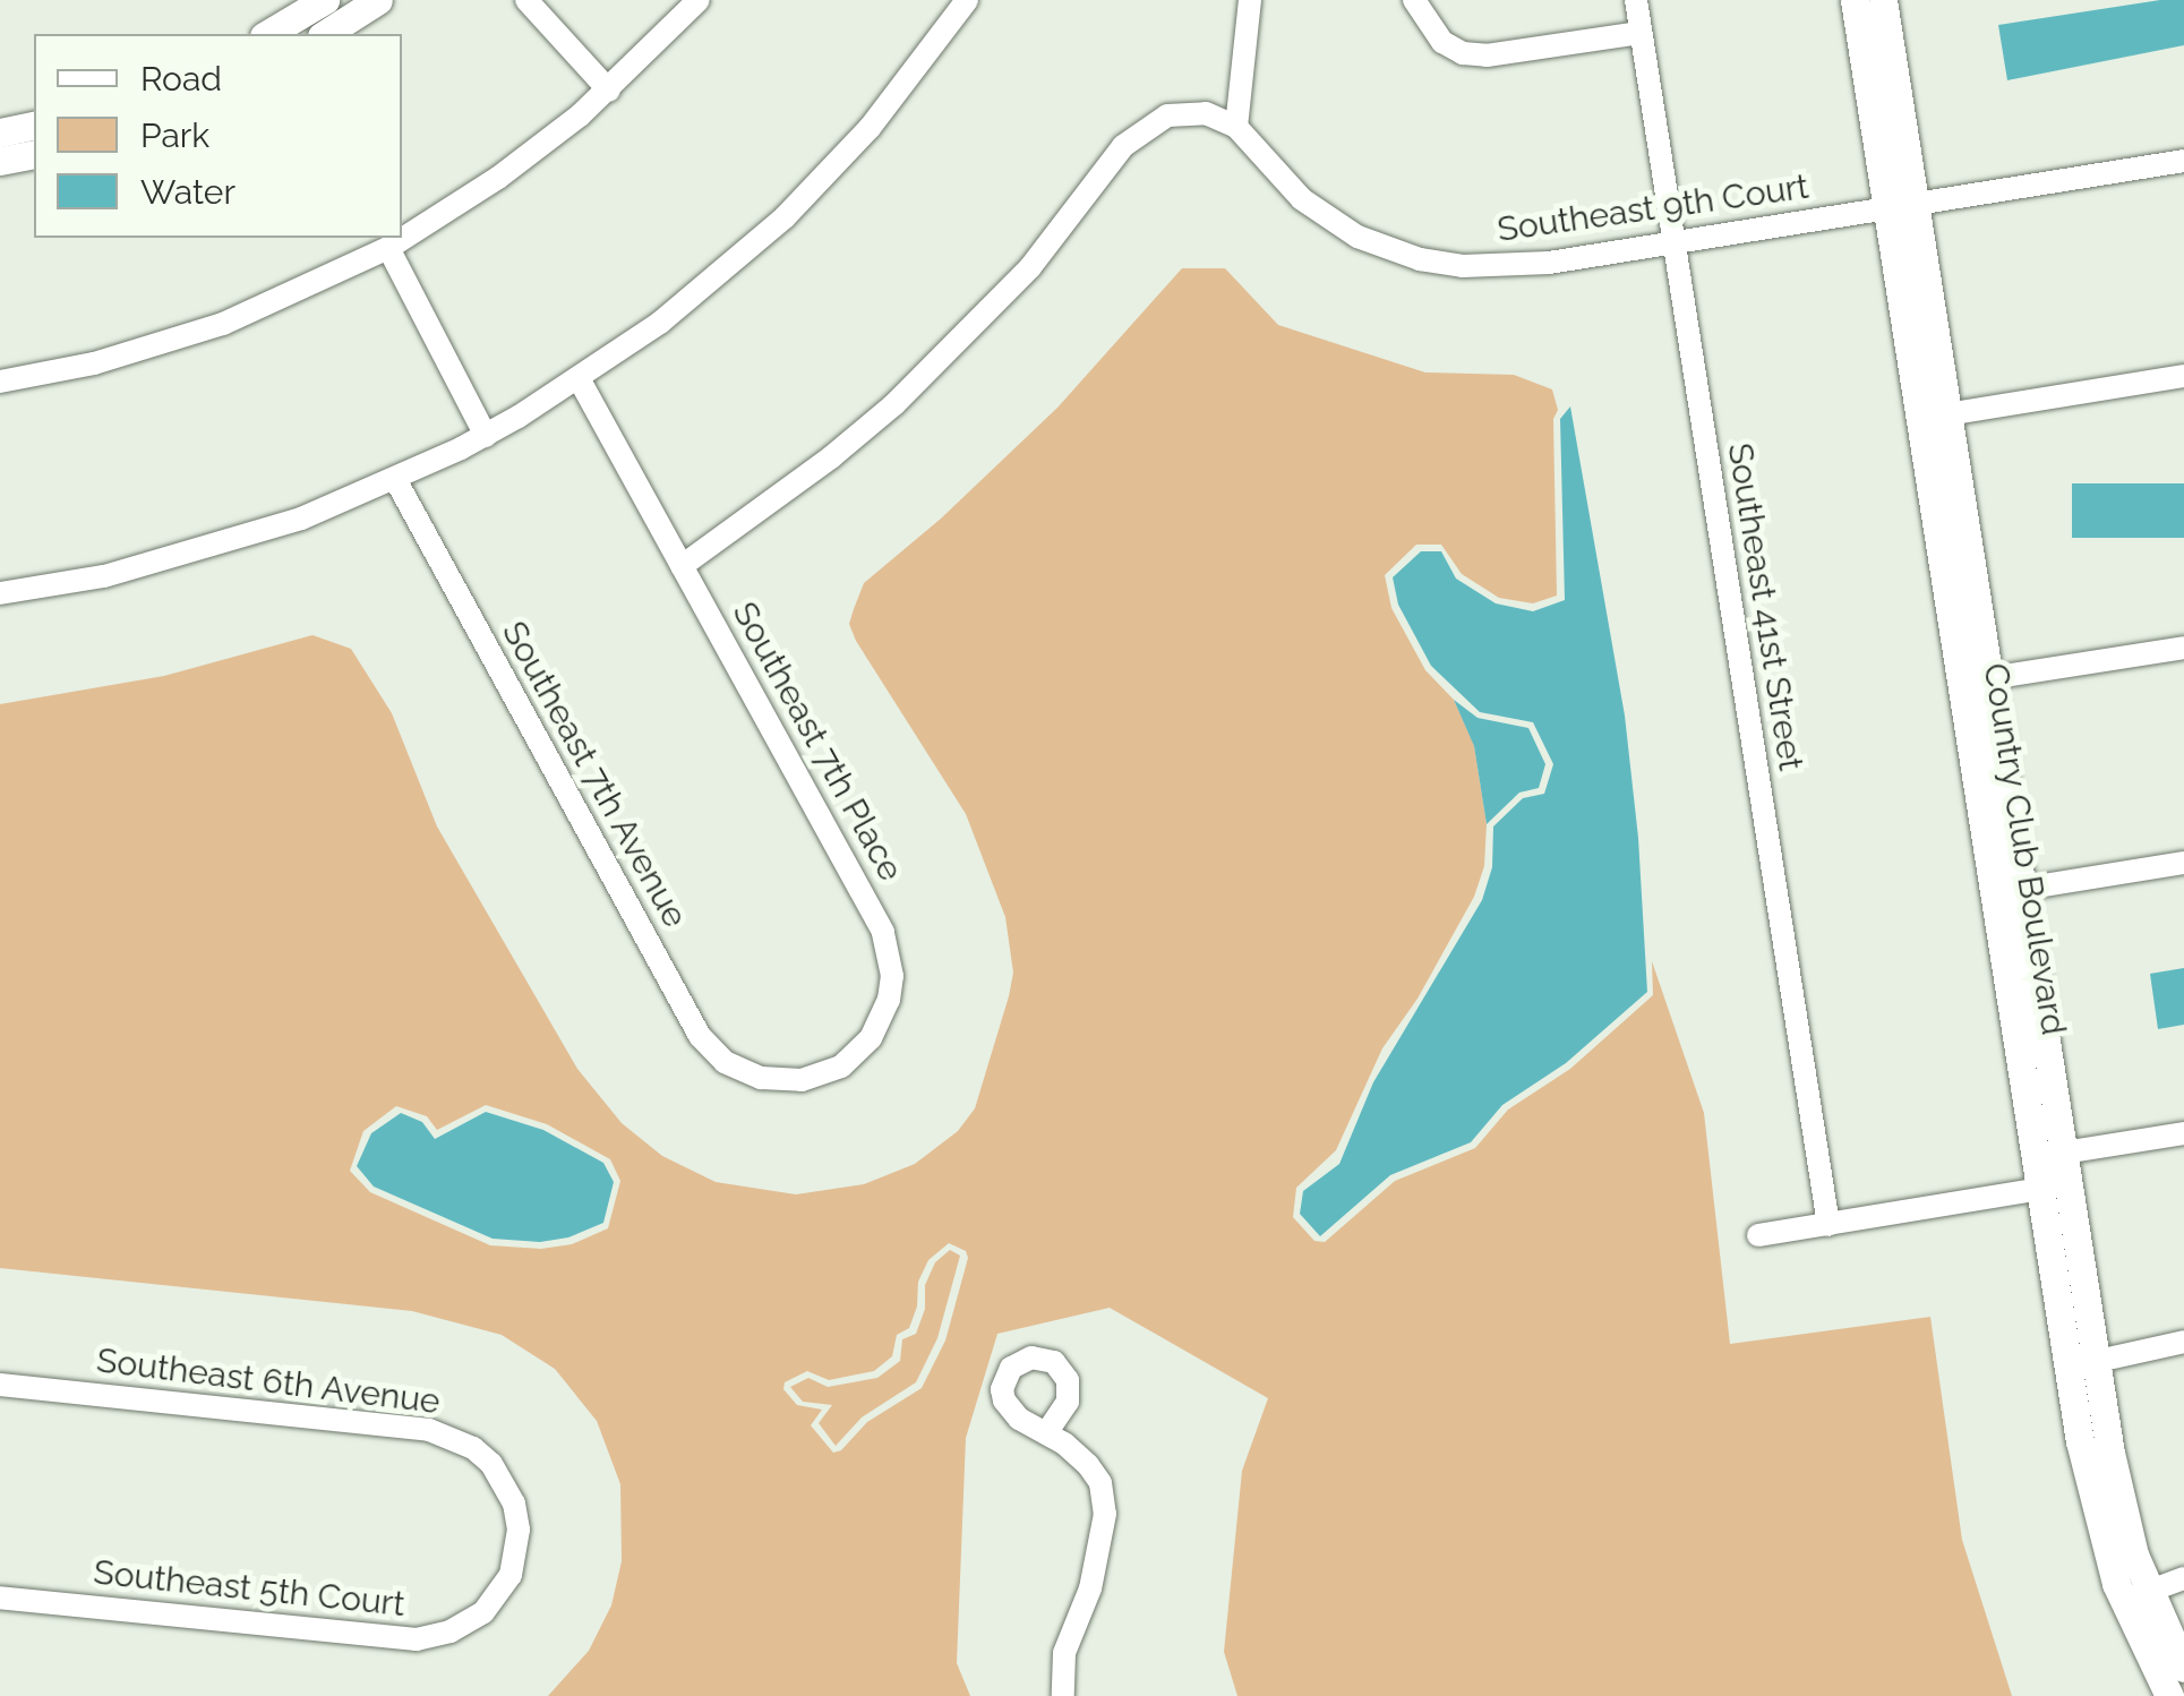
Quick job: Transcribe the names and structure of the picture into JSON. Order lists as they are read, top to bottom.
{
  "streets": {
    "main road": ["Country Club Boulevard"],
    "street": [
      "Southeast 9th Court",
      "Southeast 41st Street",
      "Southeast 7th Place",
      "Southeast 7th Avenue",
      "Southeast 6th Avenue",
      "Southeast 5th Court"
    ]
  },
  "crossings": [
    ["Southeast 9th Court", "Southeast 41st Street"],
    ["Southeast 9th Court", "Country Club Boulevard"],
    ["Southeast 7th Place", "Southeast 7th Avenue"],
    ["Southeast 6th Avenue", "Southeast 5th Court"]
  ],
  "legend": ["Road", "Park", "Water"]
}
